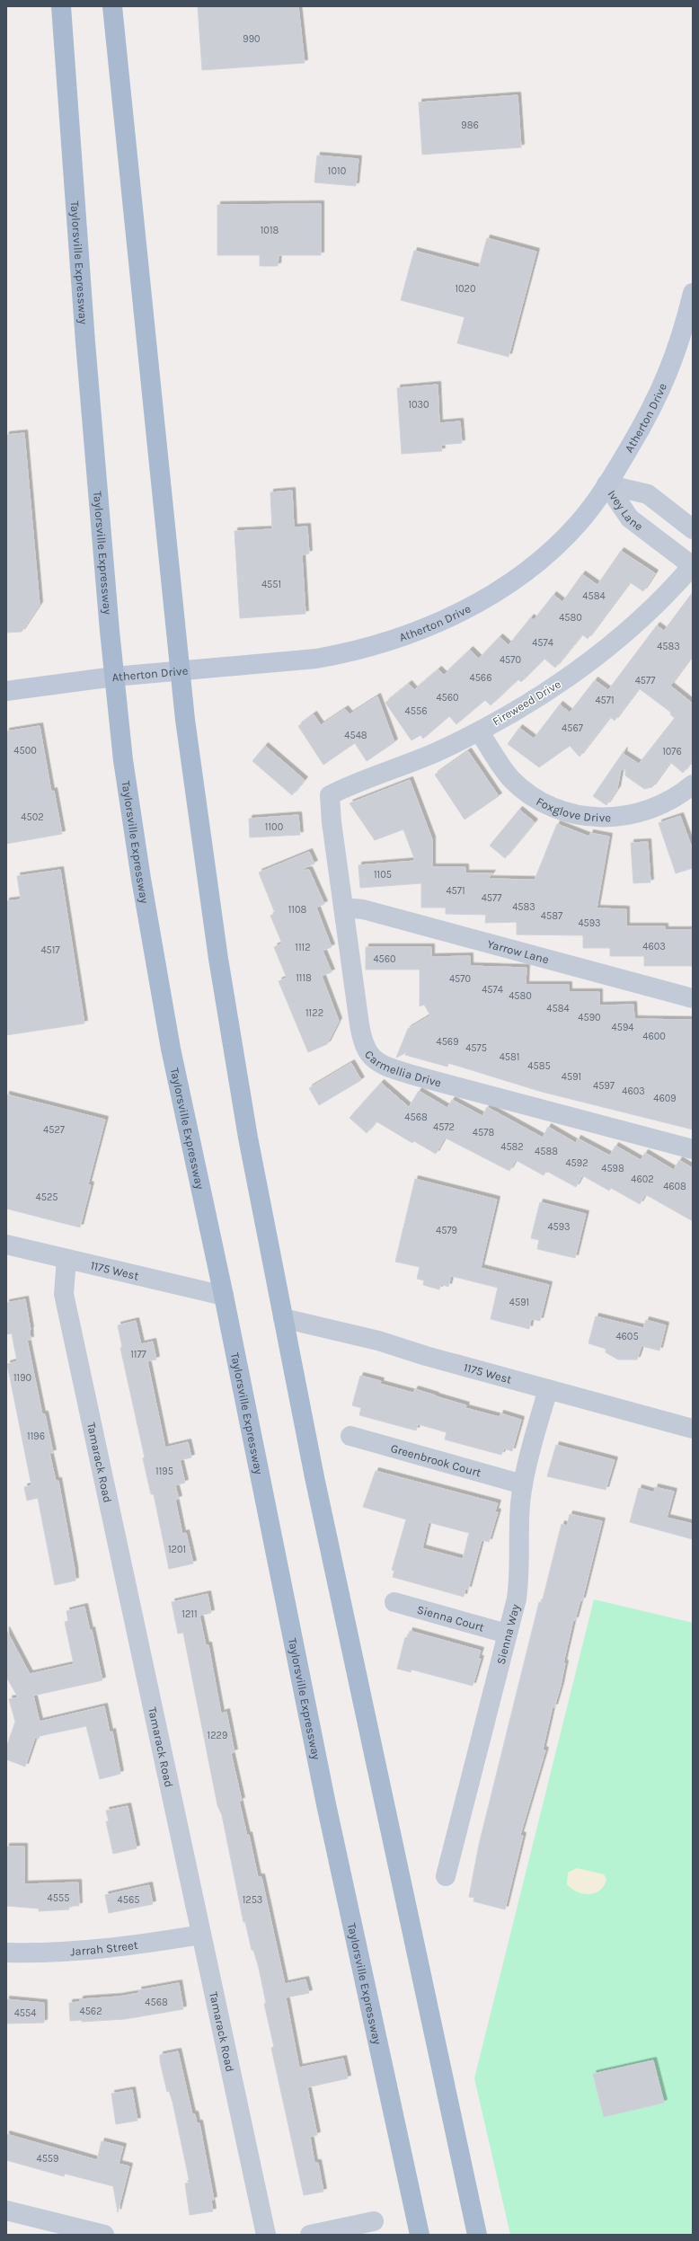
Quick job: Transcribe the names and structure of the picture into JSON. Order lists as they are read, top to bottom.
{
  "streets": {
    "main road": ["Taylorsville Expressway"],
    "street": [
      "Atherton Drive",
      "Ivey Lane",
      "Fireweed Drive",
      "Foxglove Drive",
      "Yarrow Lane",
      "Carmellia Drive",
      "1175 West",
      "Greenbrook Court",
      "Tamarack Road",
      "Sienna Court",
      "Sienna Way",
      "Jarrah Street"
    ]
  },
  "crossings": [
    ["Taylorsville Expressway", "Atherton Drive"],
    ["Taylorsville Expressway", "1175 West"],
    ["Atherton Drive", "Ivey Lane"],
    ["Ivey Lane", "Fireweed Drive"],
    ["Fireweed Drive", "Foxglove Drive"],
    ["Fireweed Drive", "Carmellia Drive"],
    ["Yarrow Lane", "Carmellia Drive"],
    ["1175 West", "Tamarack Road"],
    ["1175 West", "Sienna Way"],
    ["Greenbrook Court", "Sienna Way"],
    ["Tamarack Road", "Jarrah Street"],
    ["Sienna Court", "Sienna Way"]
  ],
  "house_numbers": [
    "990",
    "986",
    "1010",
    "1018",
    "1020",
    "1030",
    "4551",
    "4584",
    "4580",
    "4574",
    "4583",
    "4570",
    "4566",
    "4577",
    "4560",
    "4571",
    "4556",
    "4567",
    "4548",
    "4500",
    "1076",
    "4502",
    "1100",
    "1105",
    "4571",
    "4577",
    "4583",
    "1108",
    "4587",
    "4593",
    "4603",
    "1112",
    "4517",
    "4560",
    "1118",
    "4570",
    "4574",
    "4580",
    "4584",
    "1122",
    "4590",
    "4594",
    "4600",
    "4569",
    "4575",
    "4581",
    "4585",
    "4591",
    "4597",
    "4603",
    "4609",
    "4568",
    "4572",
    "4527",
    "4578",
    "4582",
    "4588",
    "4592",
    "4598",
    "4602",
    "4608",
    "4525",
    "4593",
    "4579",
    "4591",
    "4605",
    "1177",
    "1190",
    "1196",
    "1195",
    "1201",
    "1211",
    "1229",
    "4555",
    "4565",
    "1253",
    "4568",
    "4562",
    "4554",
    "4559"
  ]
}
